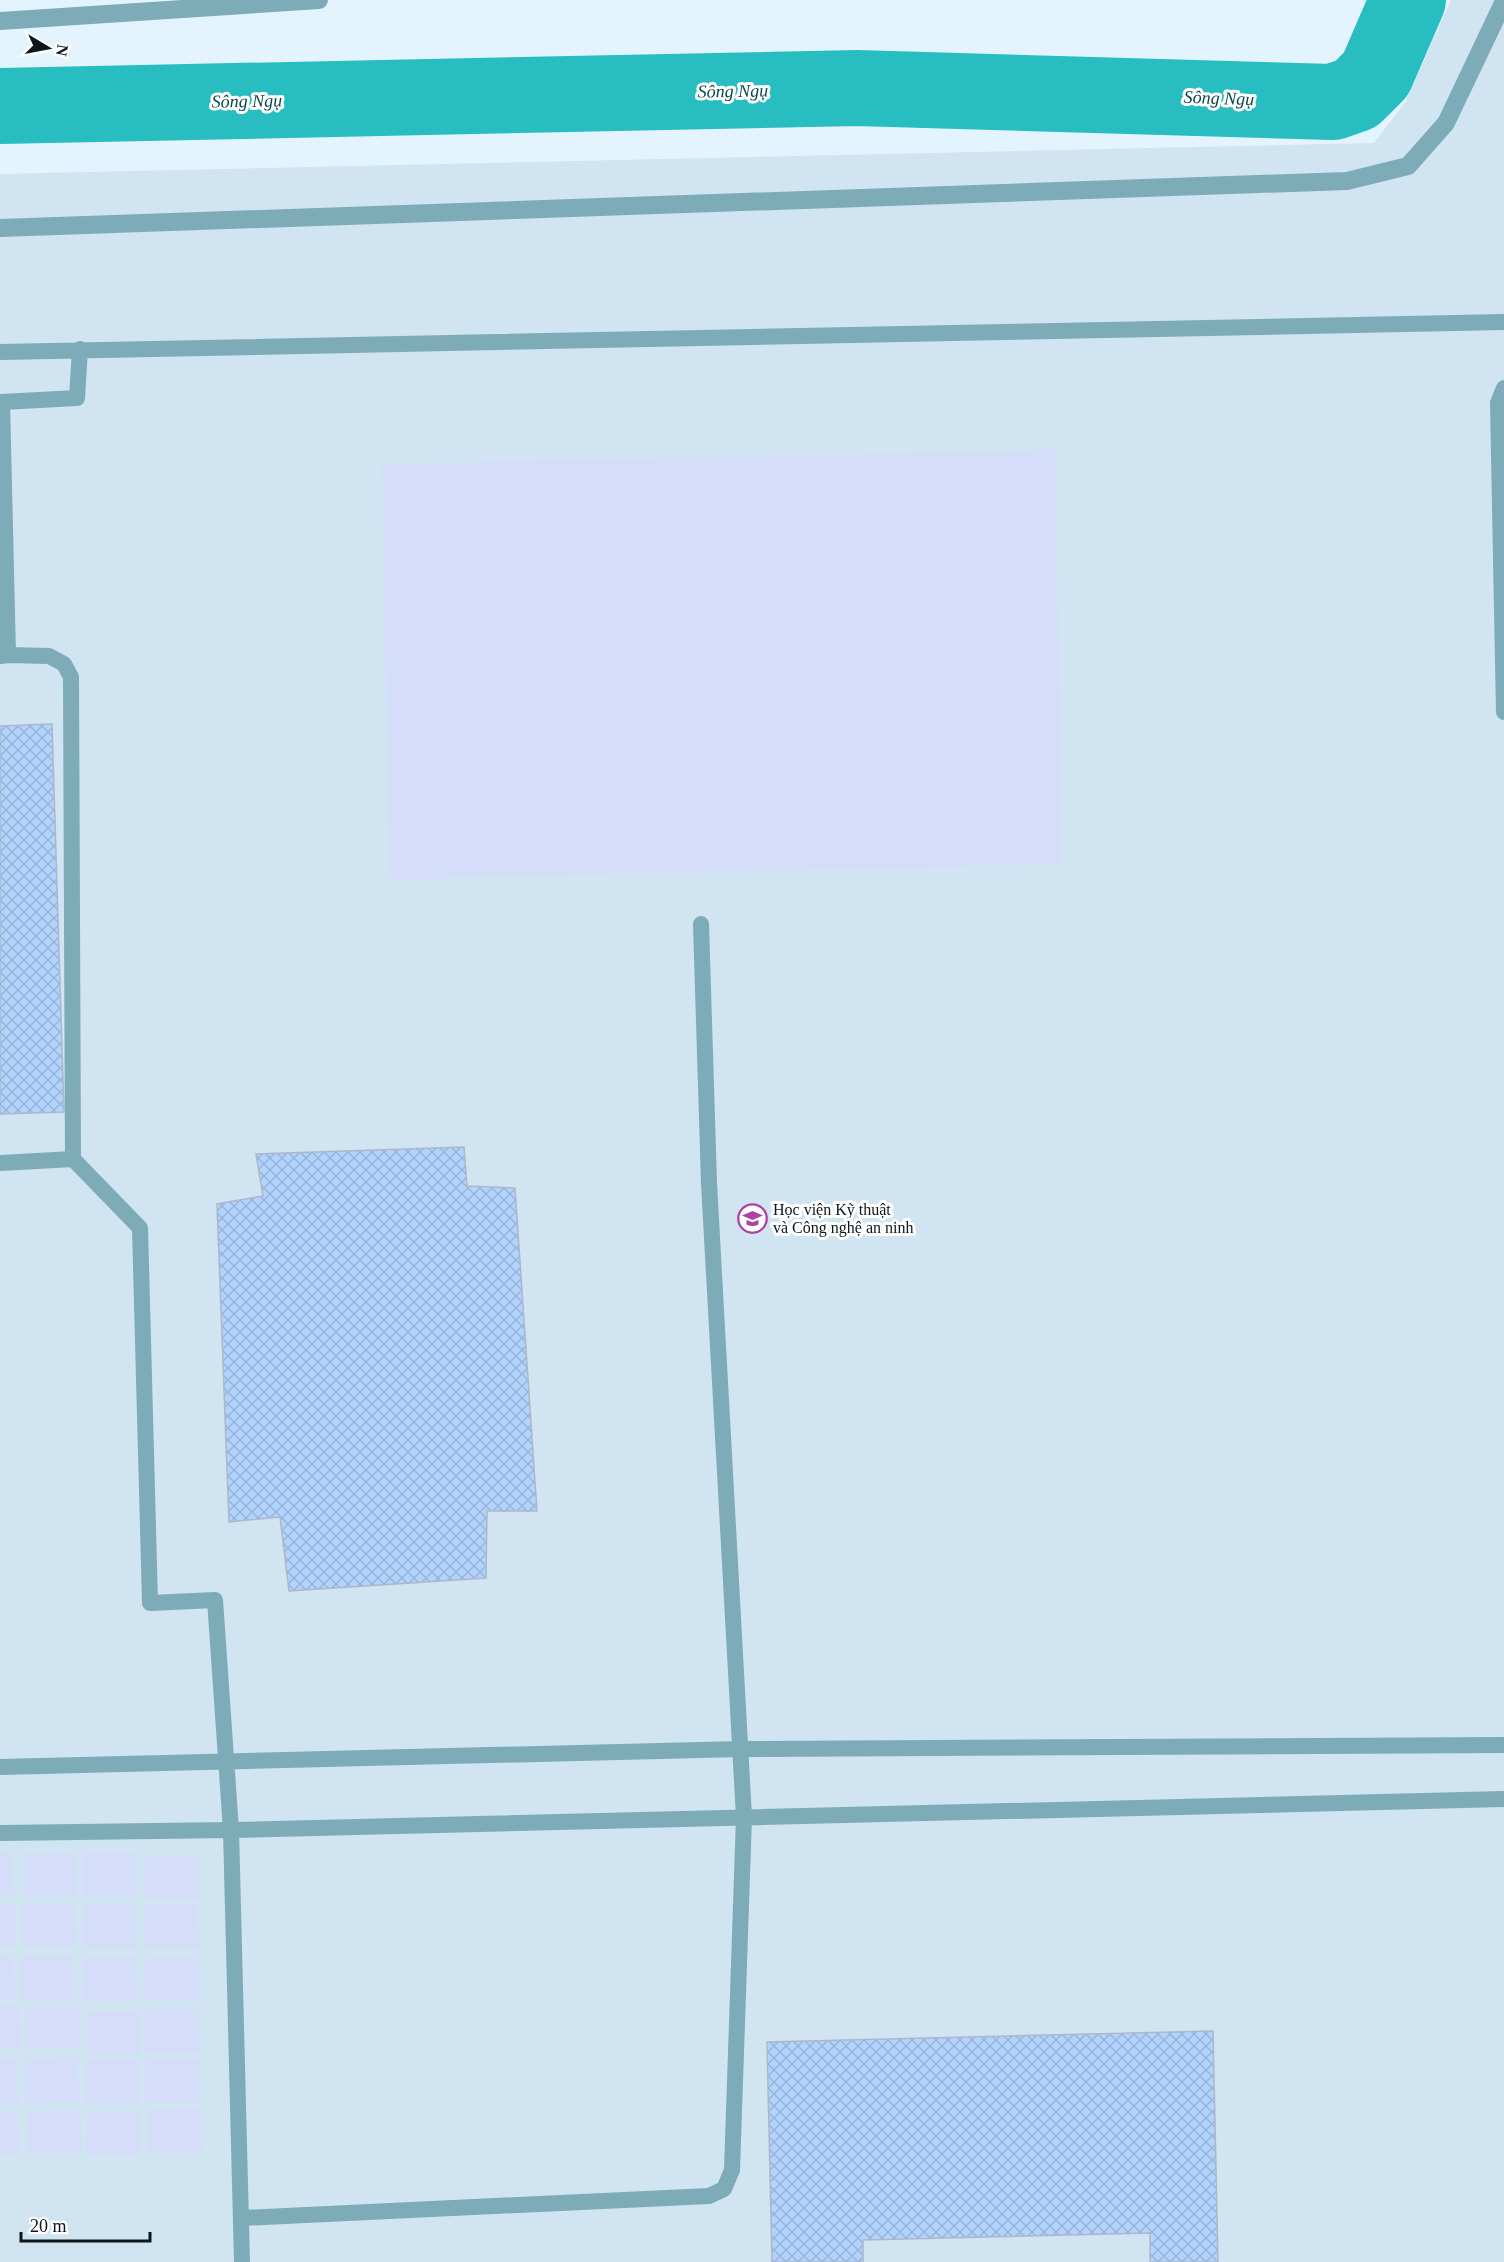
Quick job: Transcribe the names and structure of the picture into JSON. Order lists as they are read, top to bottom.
{
  "water": ["Sông Ngụ"],
  "places": {
    "school or university": ["Học viện Kỹ thuật và Công nghệ an ninh"]
  },
  "scale_bar": "20 m",
  "north": "right"
}
